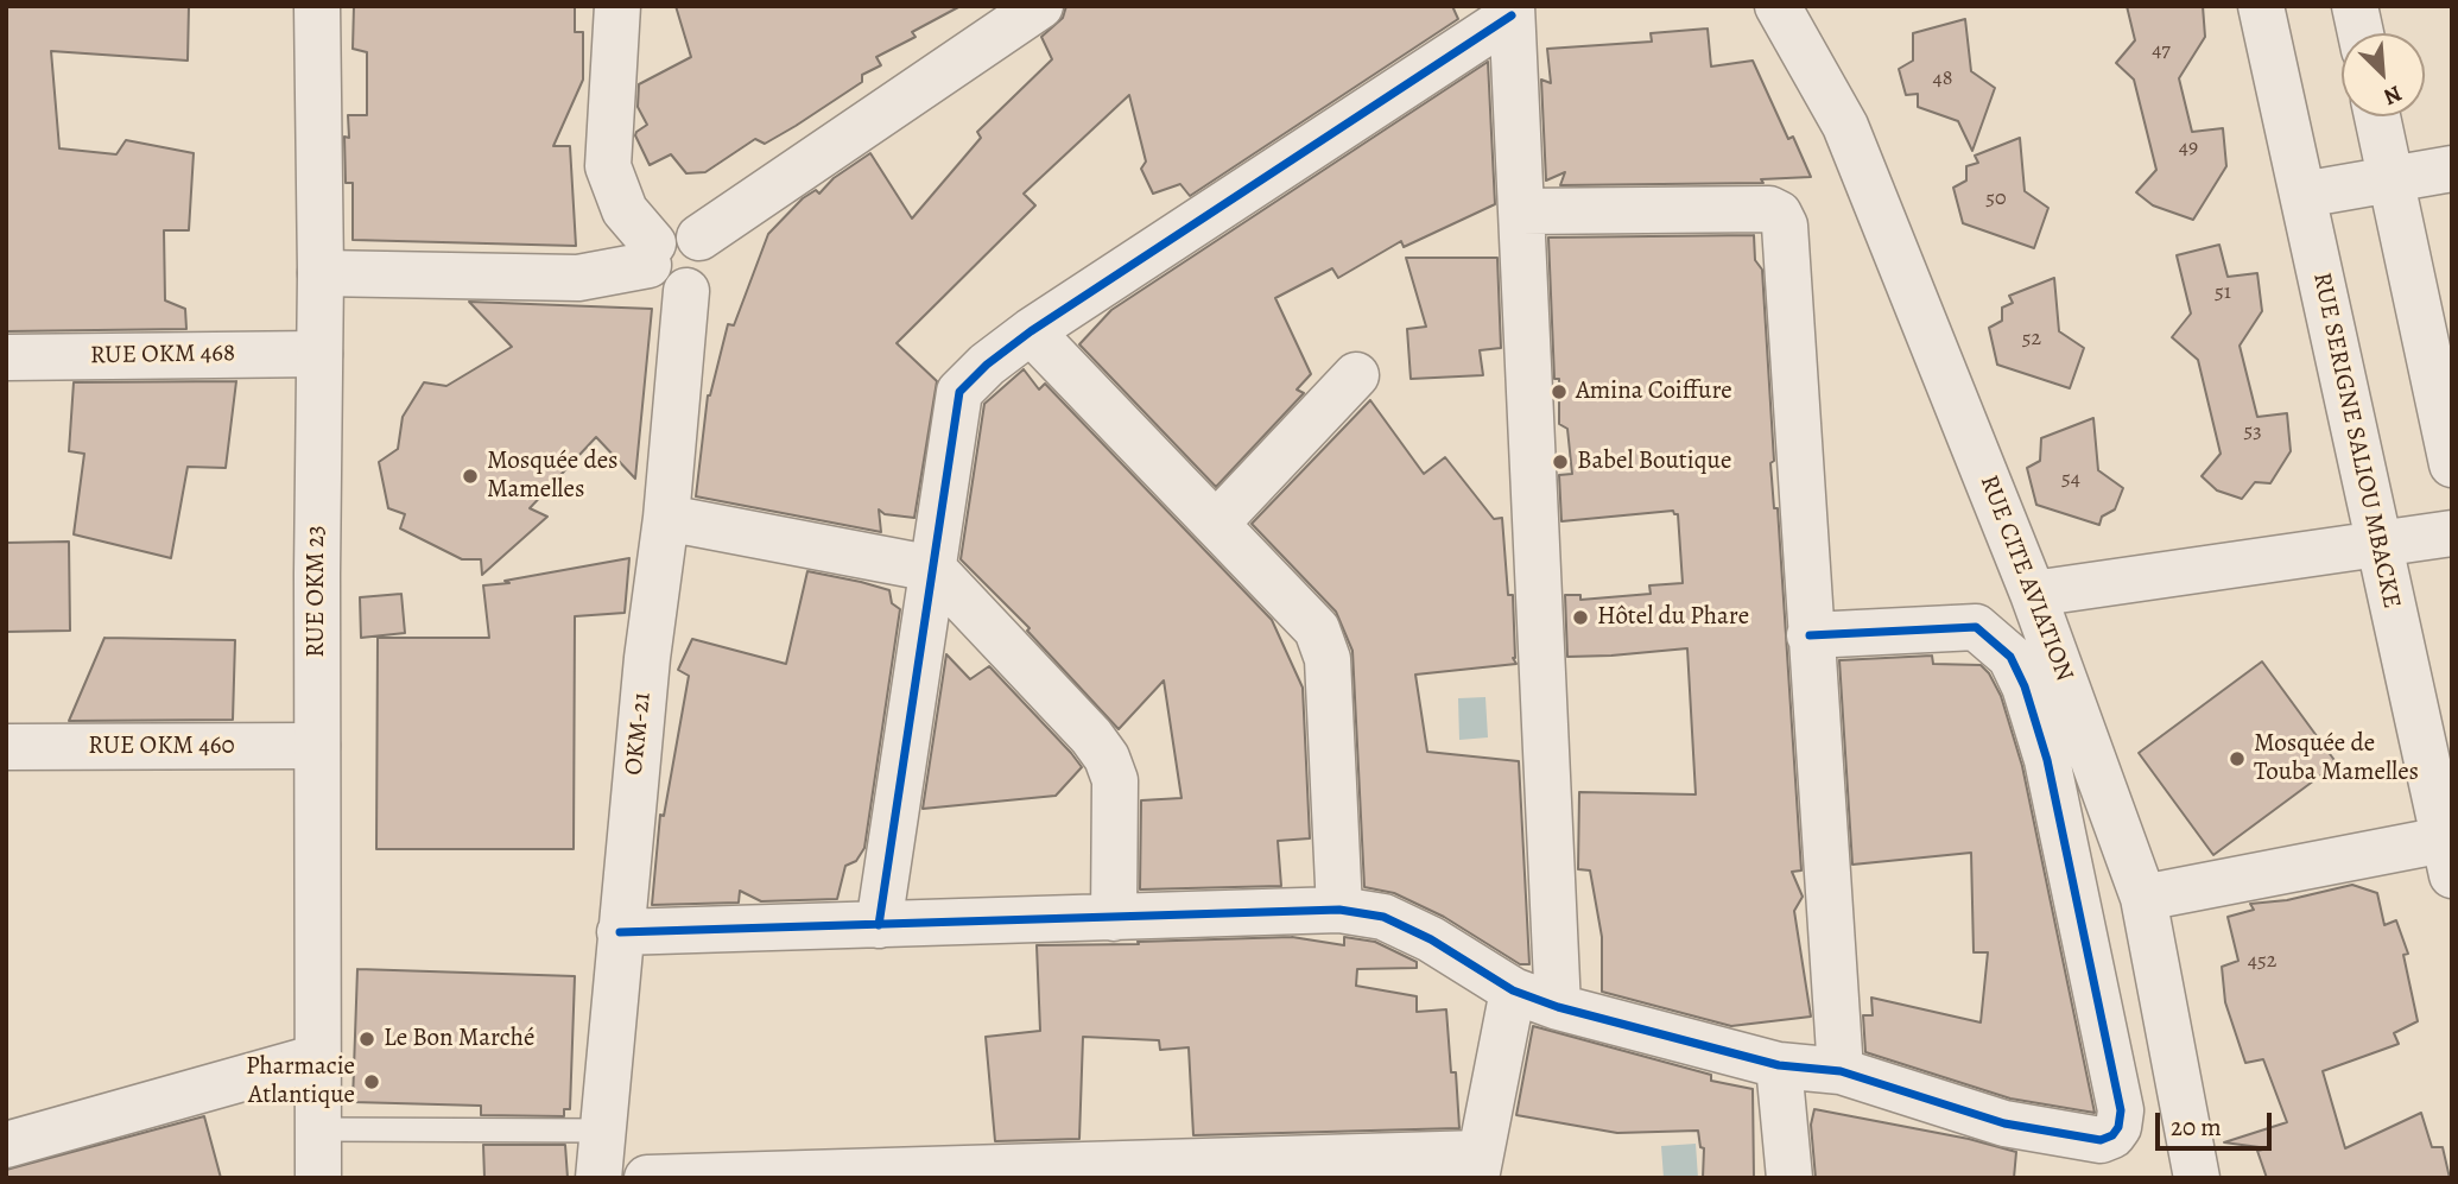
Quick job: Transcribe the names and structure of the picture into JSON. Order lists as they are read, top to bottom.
{
  "streets": {
    "street": [
      "RUE OKM 468",
      "RUE SERIGNE SALIOU MBACKE",
      "RUE CITE AVIATION",
      "RUE OKM 23",
      "OKM-21",
      "RUE OKM 460"
    ]
  },
  "crossings": [
    ["RUE OKM 468", "RUE OKM 23"],
    ["RUE OKM 23", "RUE OKM 460"]
  ],
  "places": [
    "Amina Coiffure",
    "Babel Boutique",
    "Mosquée des Mamelles",
    "Hôtel du Phare",
    "Mosquée de Touba Mamelles",
    "Le Bon Marché",
    "Pharmacie Atlantique"
  ],
  "house_numbers": [
    "47",
    "48",
    "49",
    "50",
    "51",
    "52",
    "53",
    "54",
    "452"
  ],
  "scale_bar": "20 m",
  "north": "bottom right"
}
